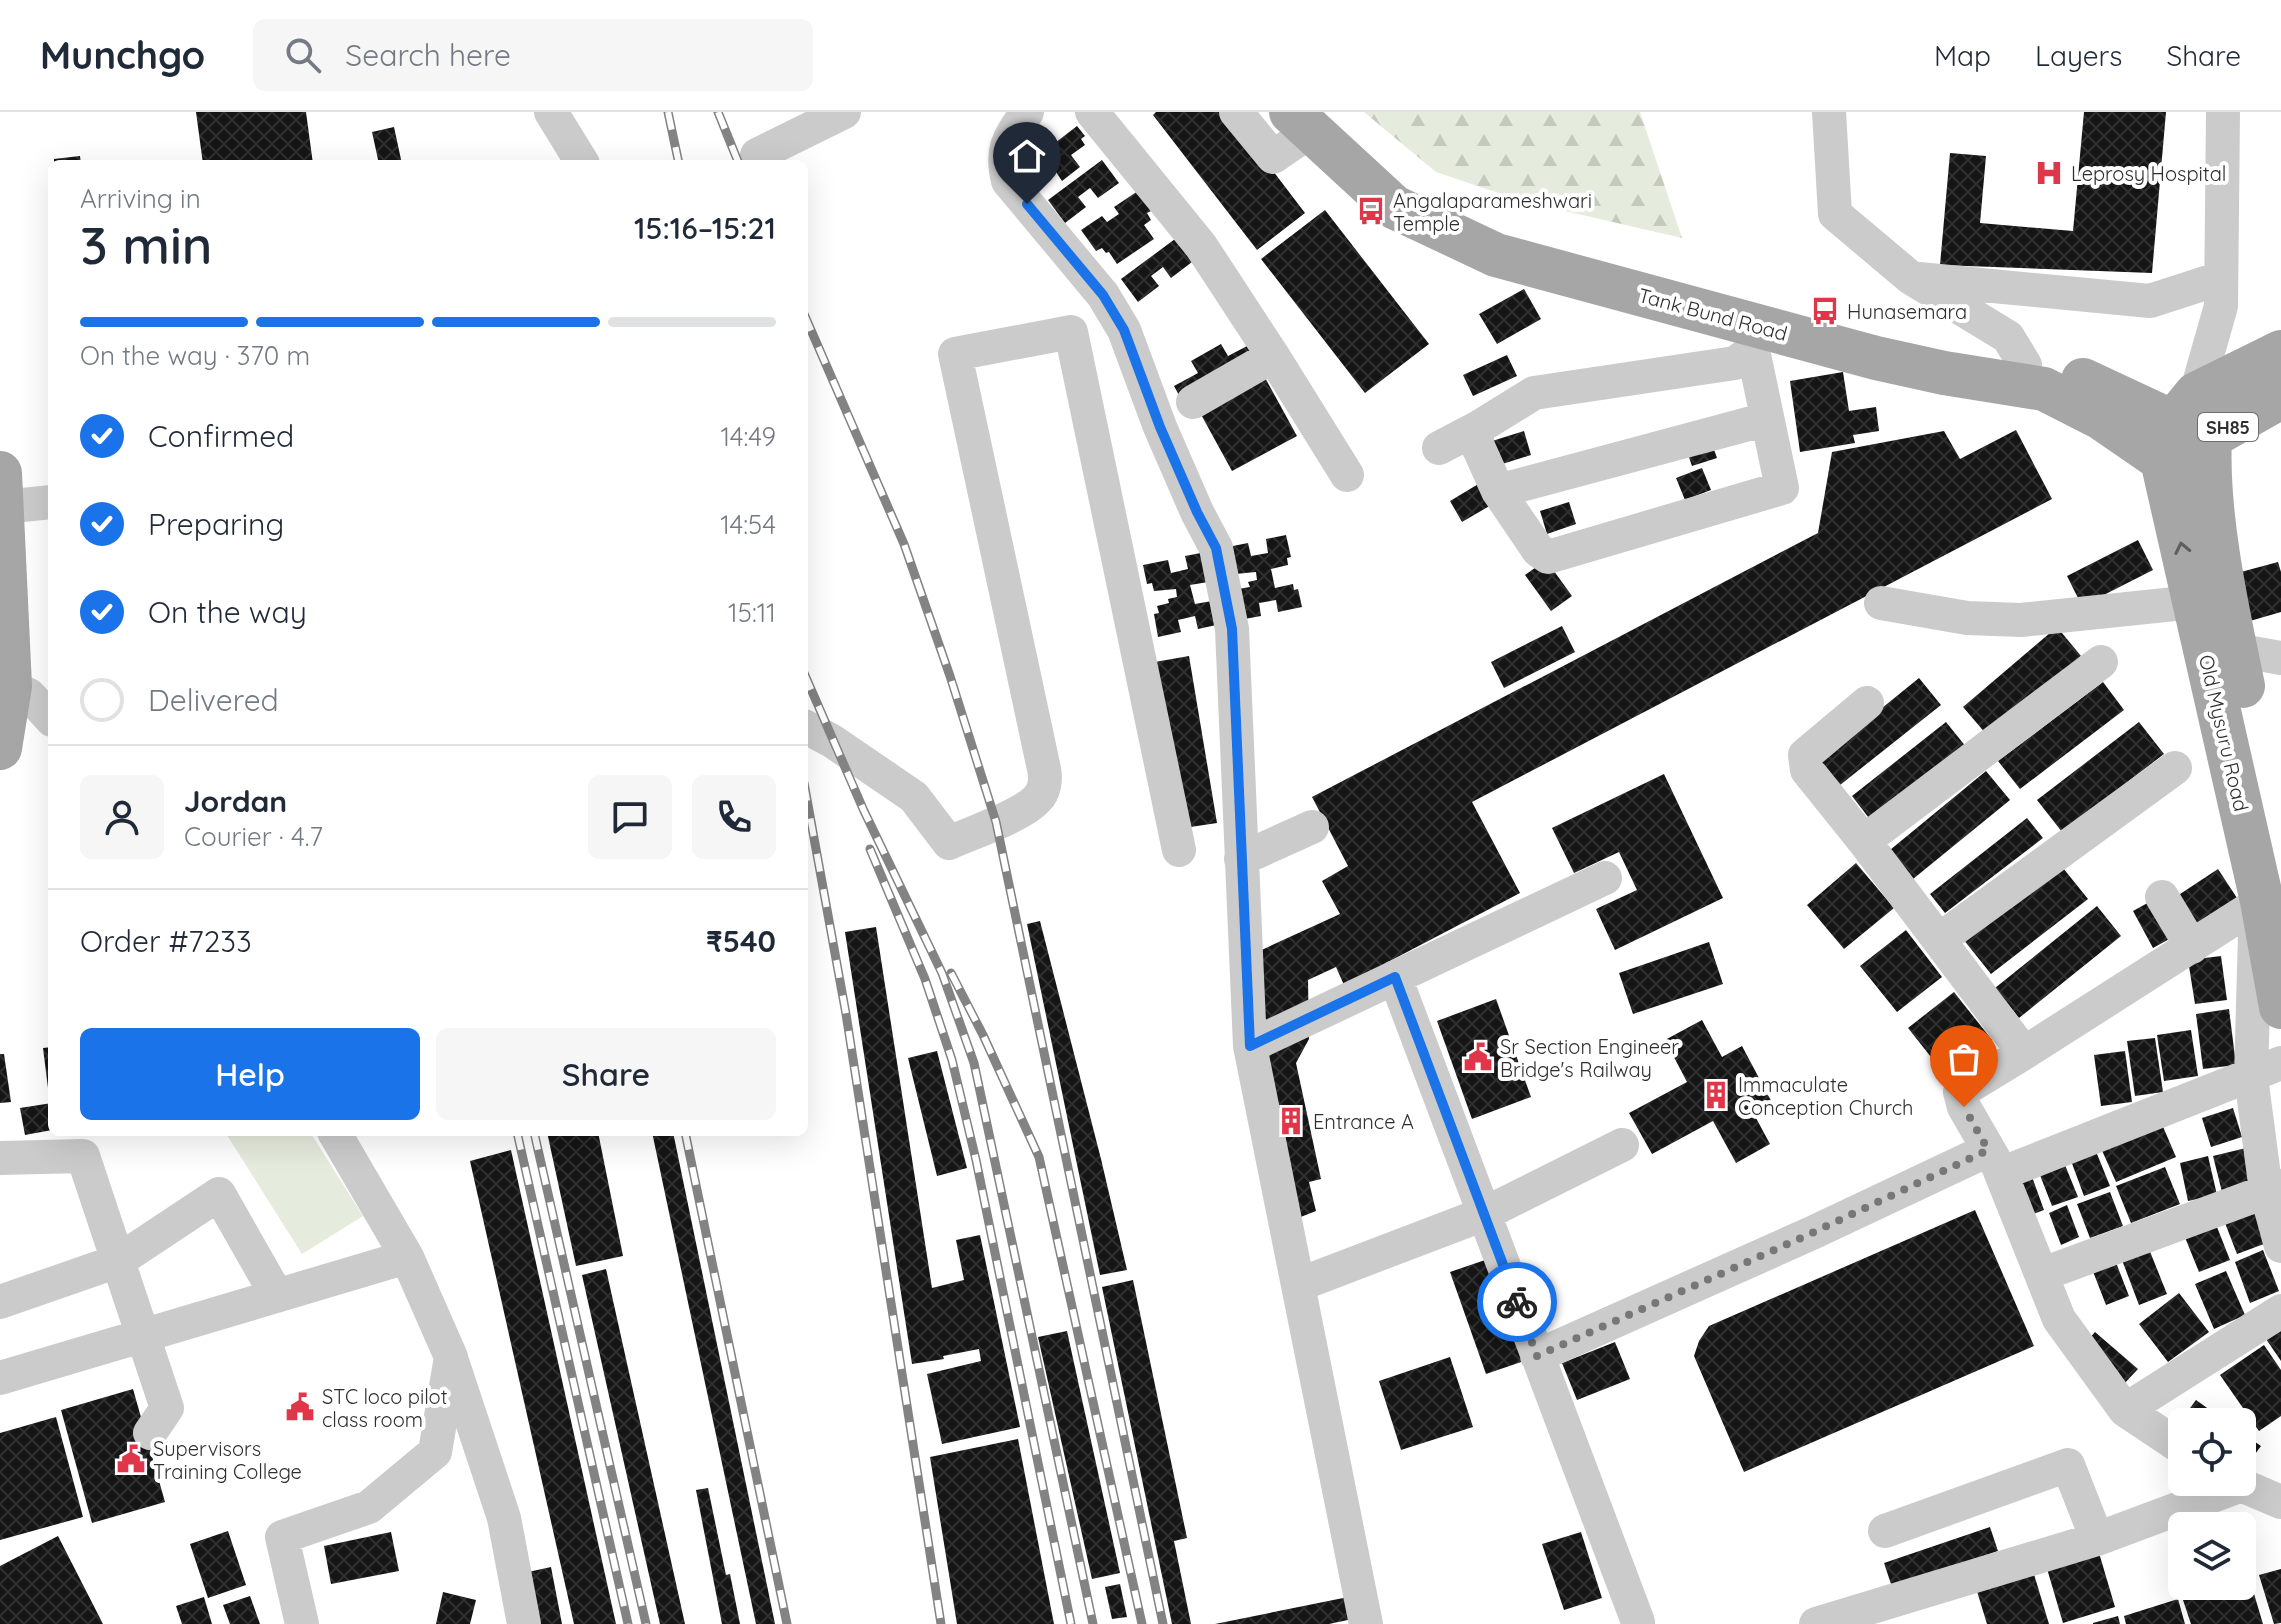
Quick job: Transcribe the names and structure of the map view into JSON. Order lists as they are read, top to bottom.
{
  "streets": {
    "main road": ["Tank Bund Road", "SH85", "Old Mysuru Road"]
  },
  "crossings": [
    ["Tank Bund Road", "SH85"],
    ["Tank Bund Road", "Old Mysuru Road"],
    ["SH85", "Old Mysuru Road"]
  ],
  "places": {
    "hospital": ["Leprosy Hospital"],
    "bus stop": ["Angalaparameshwari Temple", "Hunasemara"],
    "public building": ["Sr Section Engineer Bridge's Railway", "STC loco pilot class room", "Supervisors Training College"],
    "building": ["Immaculate Conception Church", "Entrance A"]
  },
  "page": {
    "header": "Munchgo",
    "search": "Search here",
    "nav": ["Map", "Layers", "Share"],
    "heading": ["3 min", "Arriving in", "15:16–15:21"],
    "panel": [
      "Jordan",
      "Courier · 4.7",
      "Order #7233",
      "₹540"
    ],
    "bar": "On the way · 370 m",
    "list": [
      ["Confirmed", "14:49"],
      ["Preparing", "14:54"],
      ["On the way", "15:11"],
      "Delivered"
    ],
    "buttons": ["Help", "Share"]
  }
}
